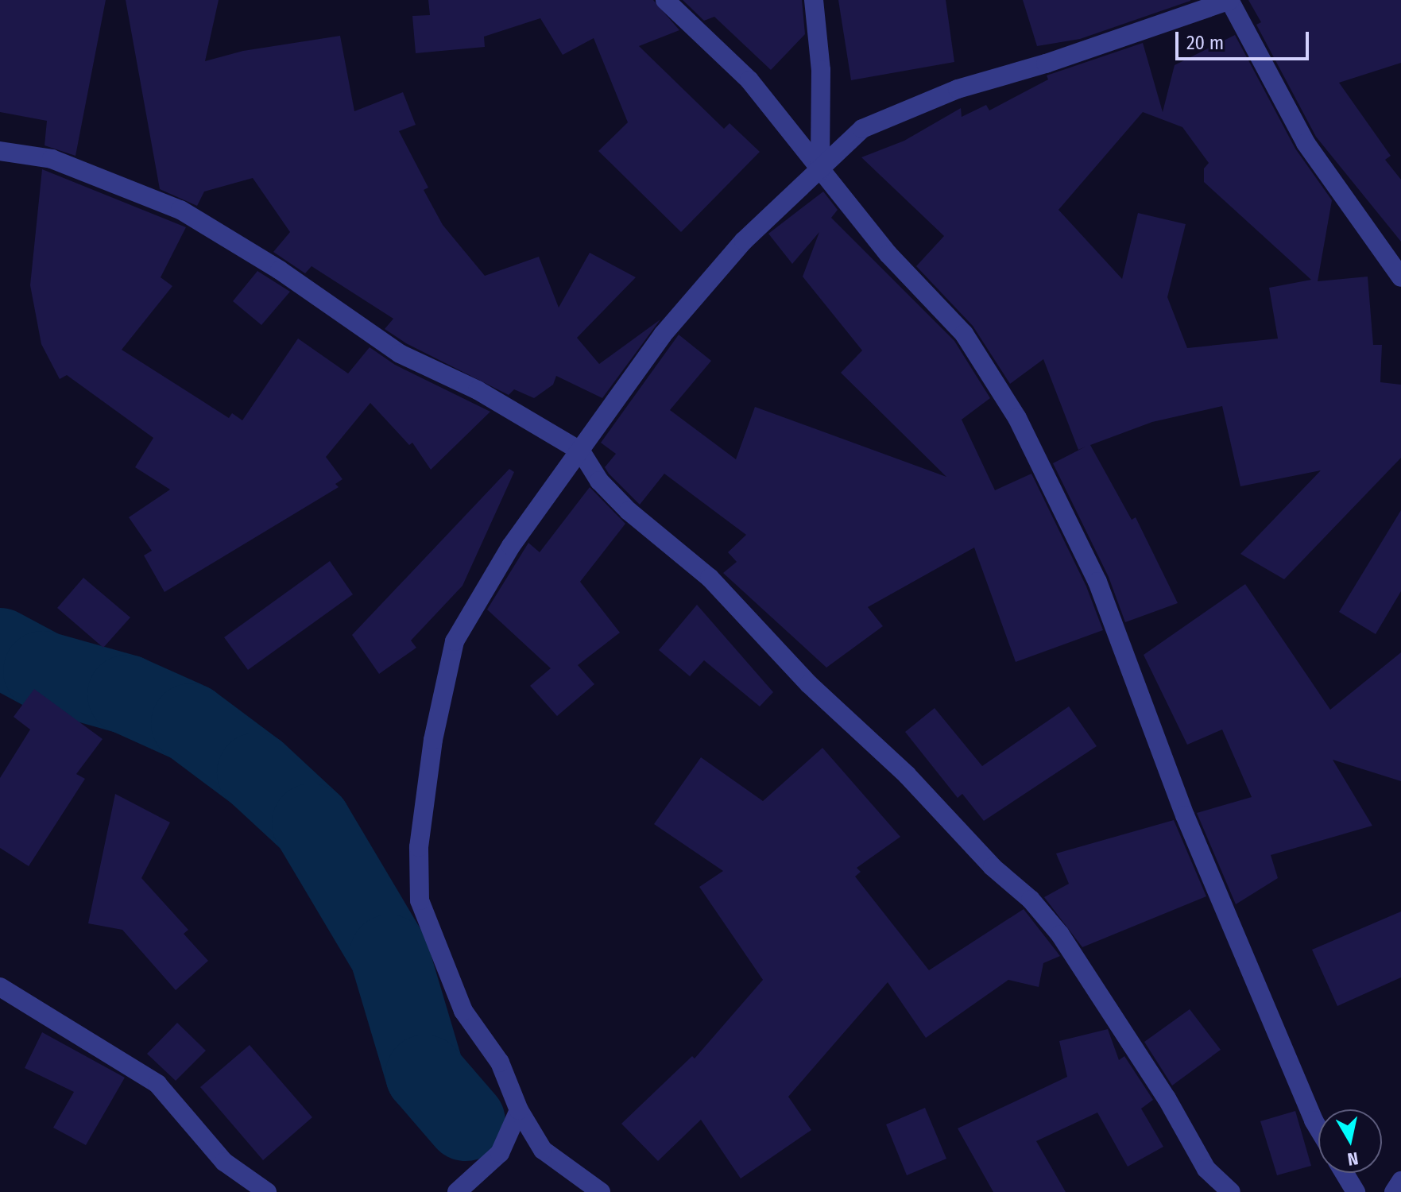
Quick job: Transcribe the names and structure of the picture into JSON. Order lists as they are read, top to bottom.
{
  "scale_bar": "20 m",
  "north": "bottom"
}
